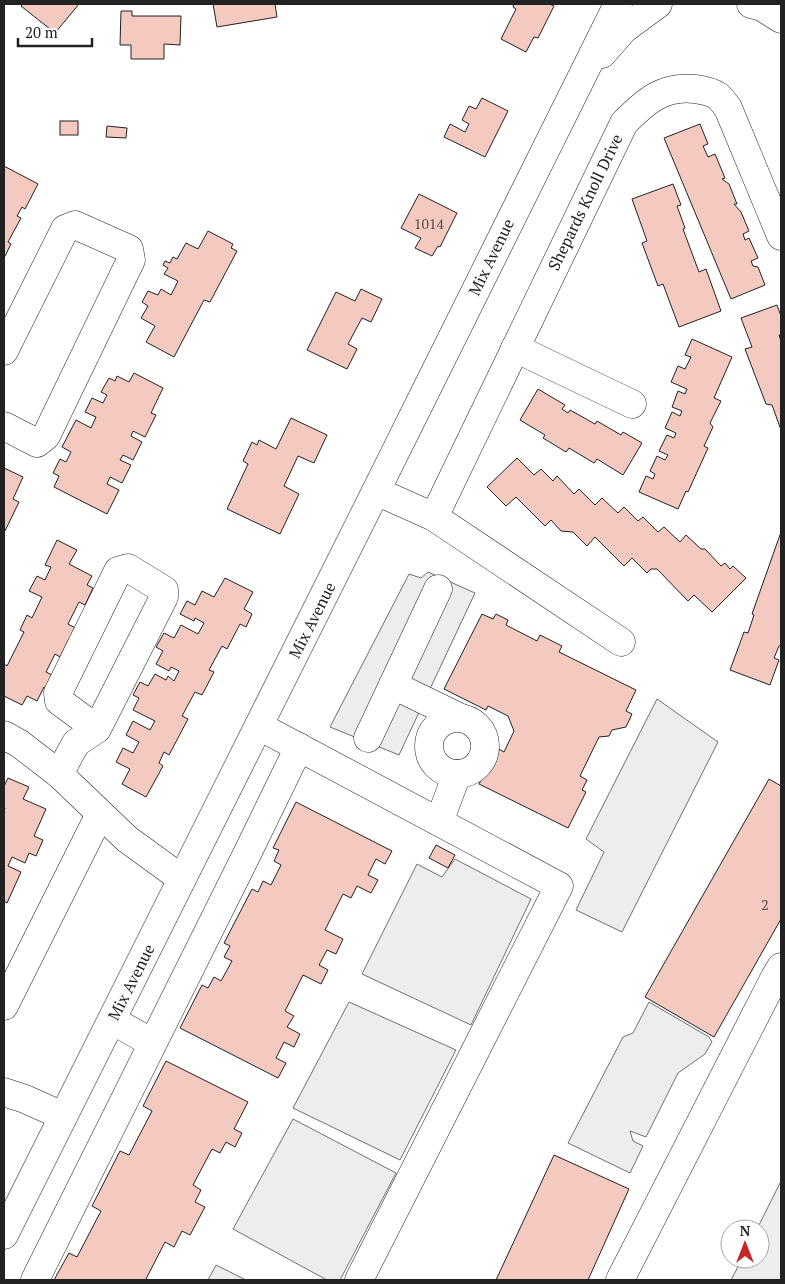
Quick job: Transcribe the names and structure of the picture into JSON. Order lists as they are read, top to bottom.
{
  "streets": {
    "street": ["Shepards Knoll Drive", "Mix Avenue"]
  },
  "house_numbers": ["1014", "2"],
  "scale_bar": "20 m",
  "north": "top"
}
